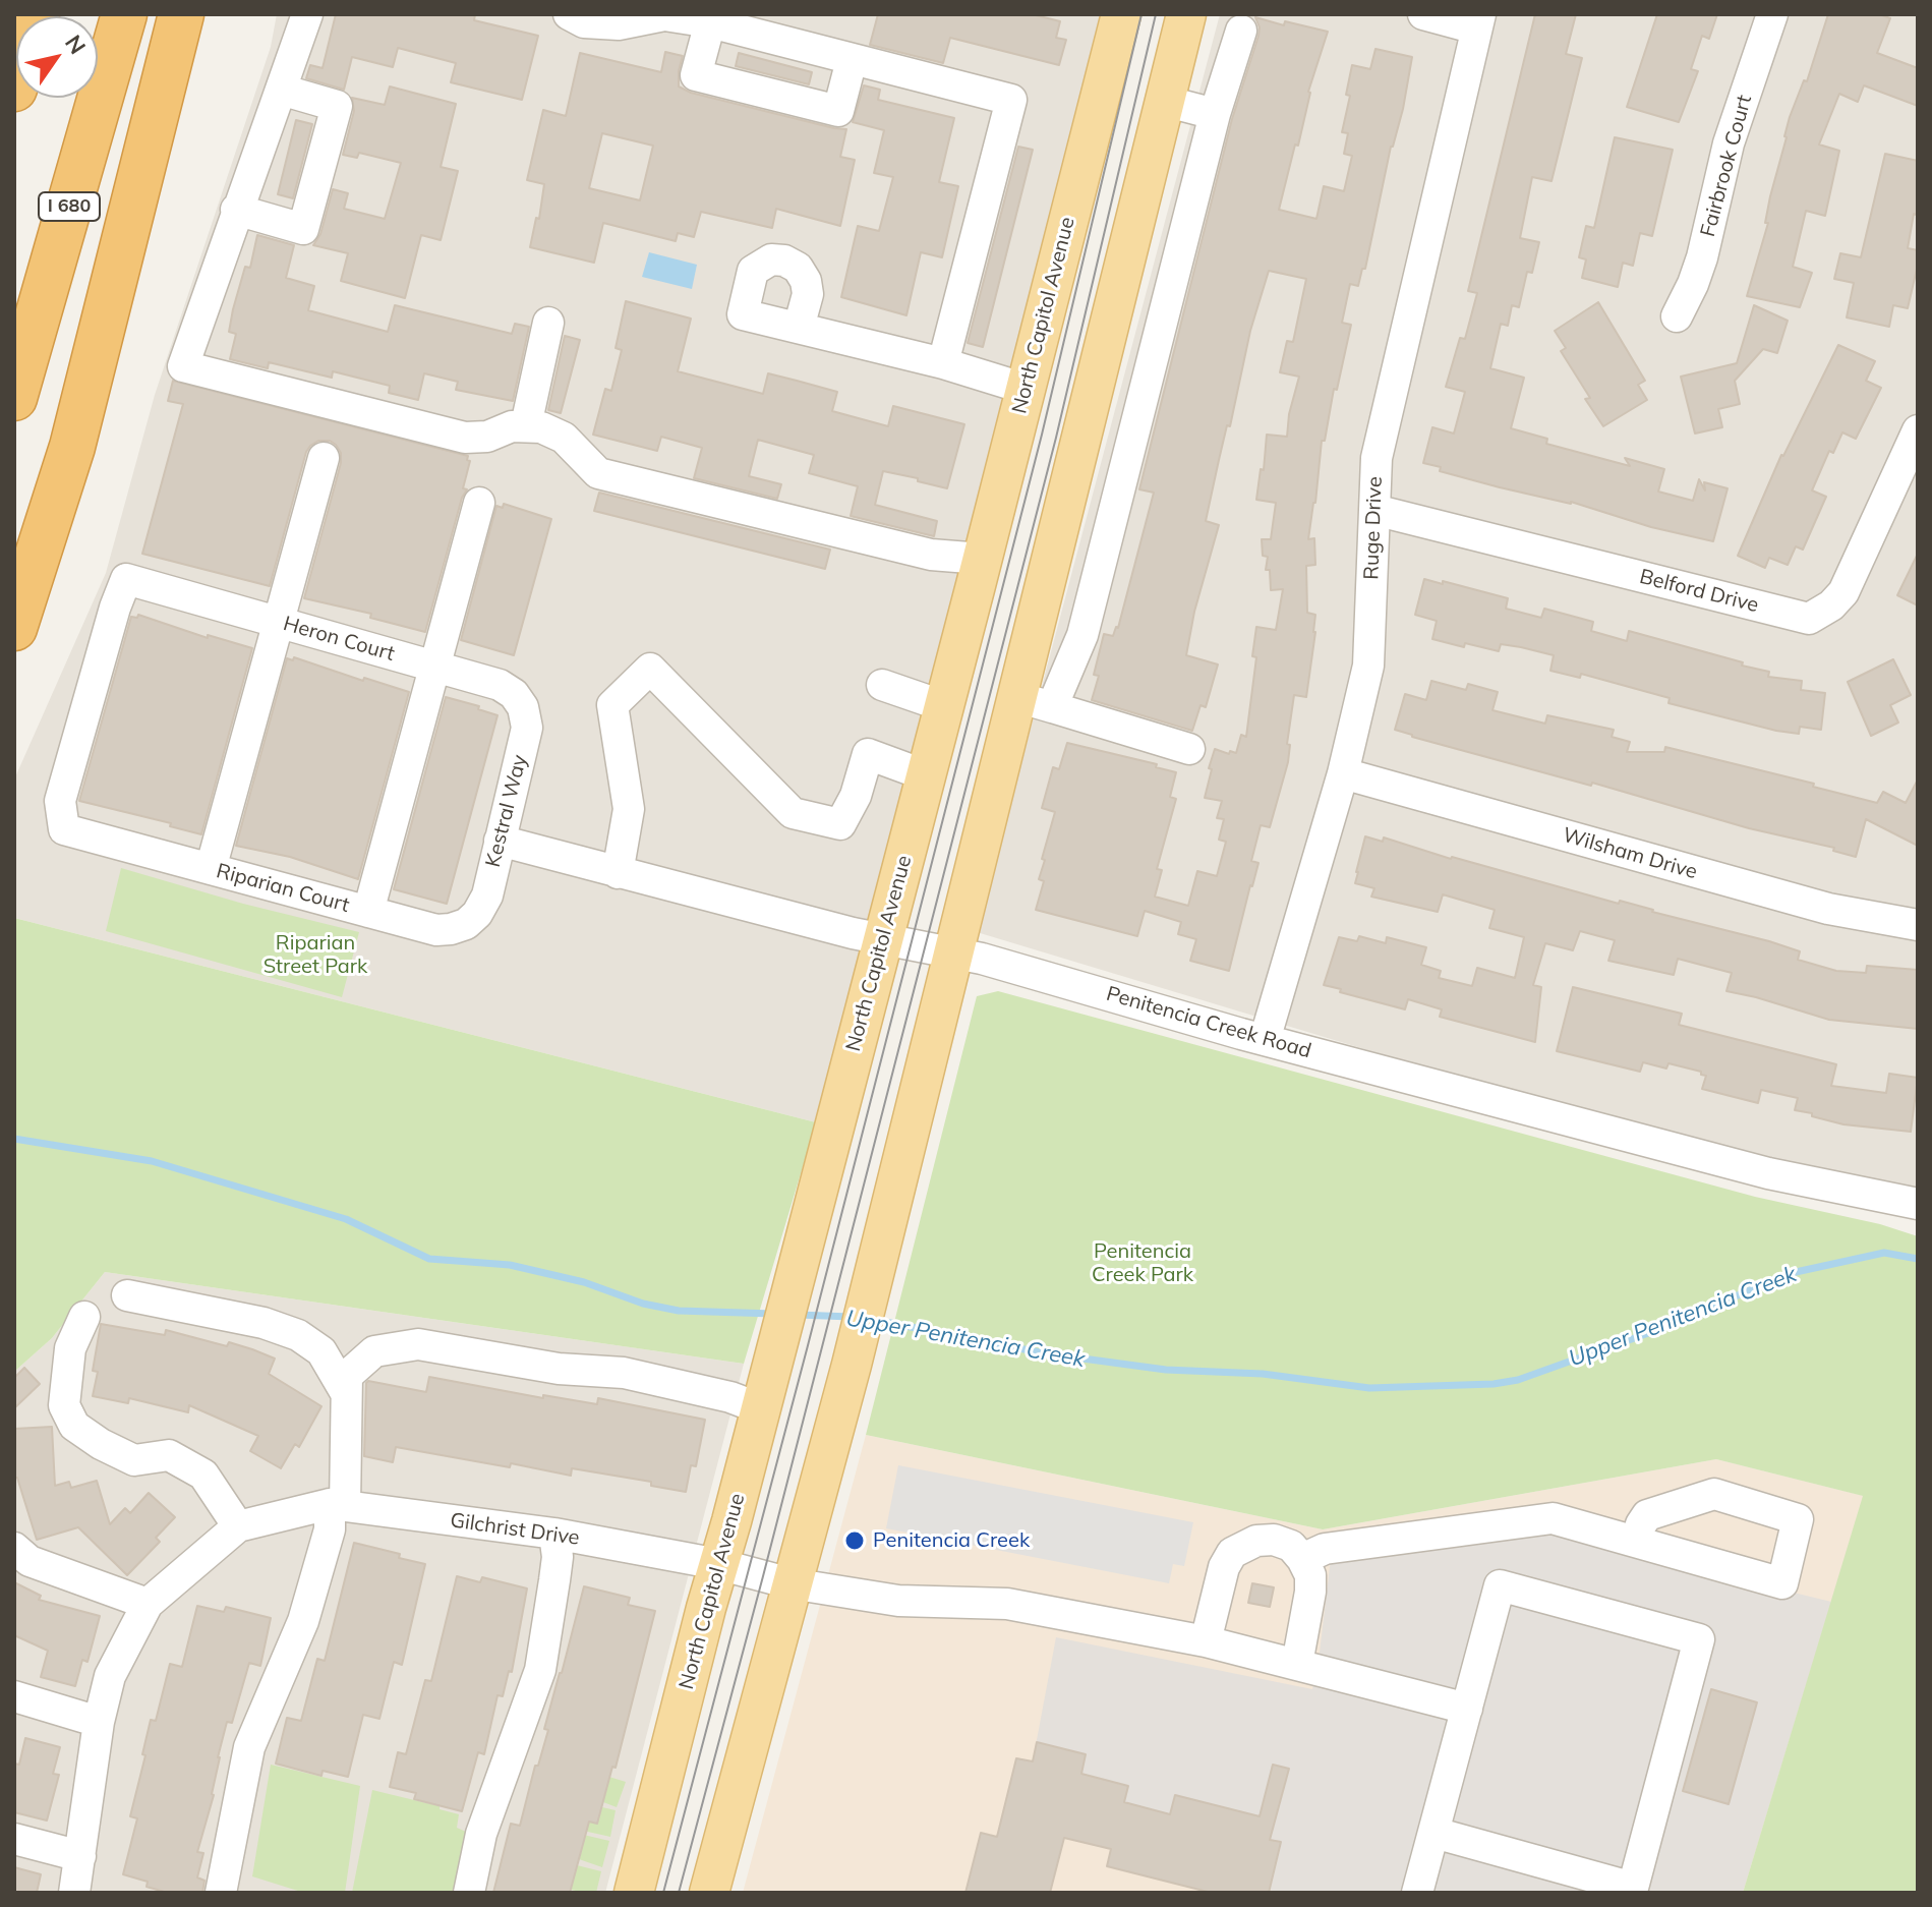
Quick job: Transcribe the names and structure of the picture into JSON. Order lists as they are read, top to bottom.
{
  "streets": {
    "highway": ["I 680"],
    "main road": ["North Capitol Avenue"],
    "street": [
      "Fairbrook Court",
      "Ruge Drive",
      "Belford Drive",
      "Heron Court",
      "Kestral Way",
      "Wilsham Drive",
      "Riparian Court",
      "Penitencia Creek Road",
      "Gilchrist Drive"
    ]
  },
  "crossings": [
    ["North Capitol Avenue", "Penitencia Creek Road"],
    ["North Capitol Avenue", "Gilchrist Drive"],
    ["Ruge Drive", "Belford Drive"],
    ["Ruge Drive", "Wilsham Drive"],
    ["Ruge Drive", "Penitencia Creek Road"],
    ["Heron Court", "Kestral Way"],
    ["Heron Court", "Riparian Court"],
    ["Kestral Way", "Riparian Court"],
    ["Kestral Way", "Penitencia Creek Road"]
  ],
  "water": ["Upper Penitencia Creek"],
  "parks": ["Riparian Street Park", "Penitencia Creek Park"],
  "places": ["Penitencia Creek"],
  "north": "top right"
}
